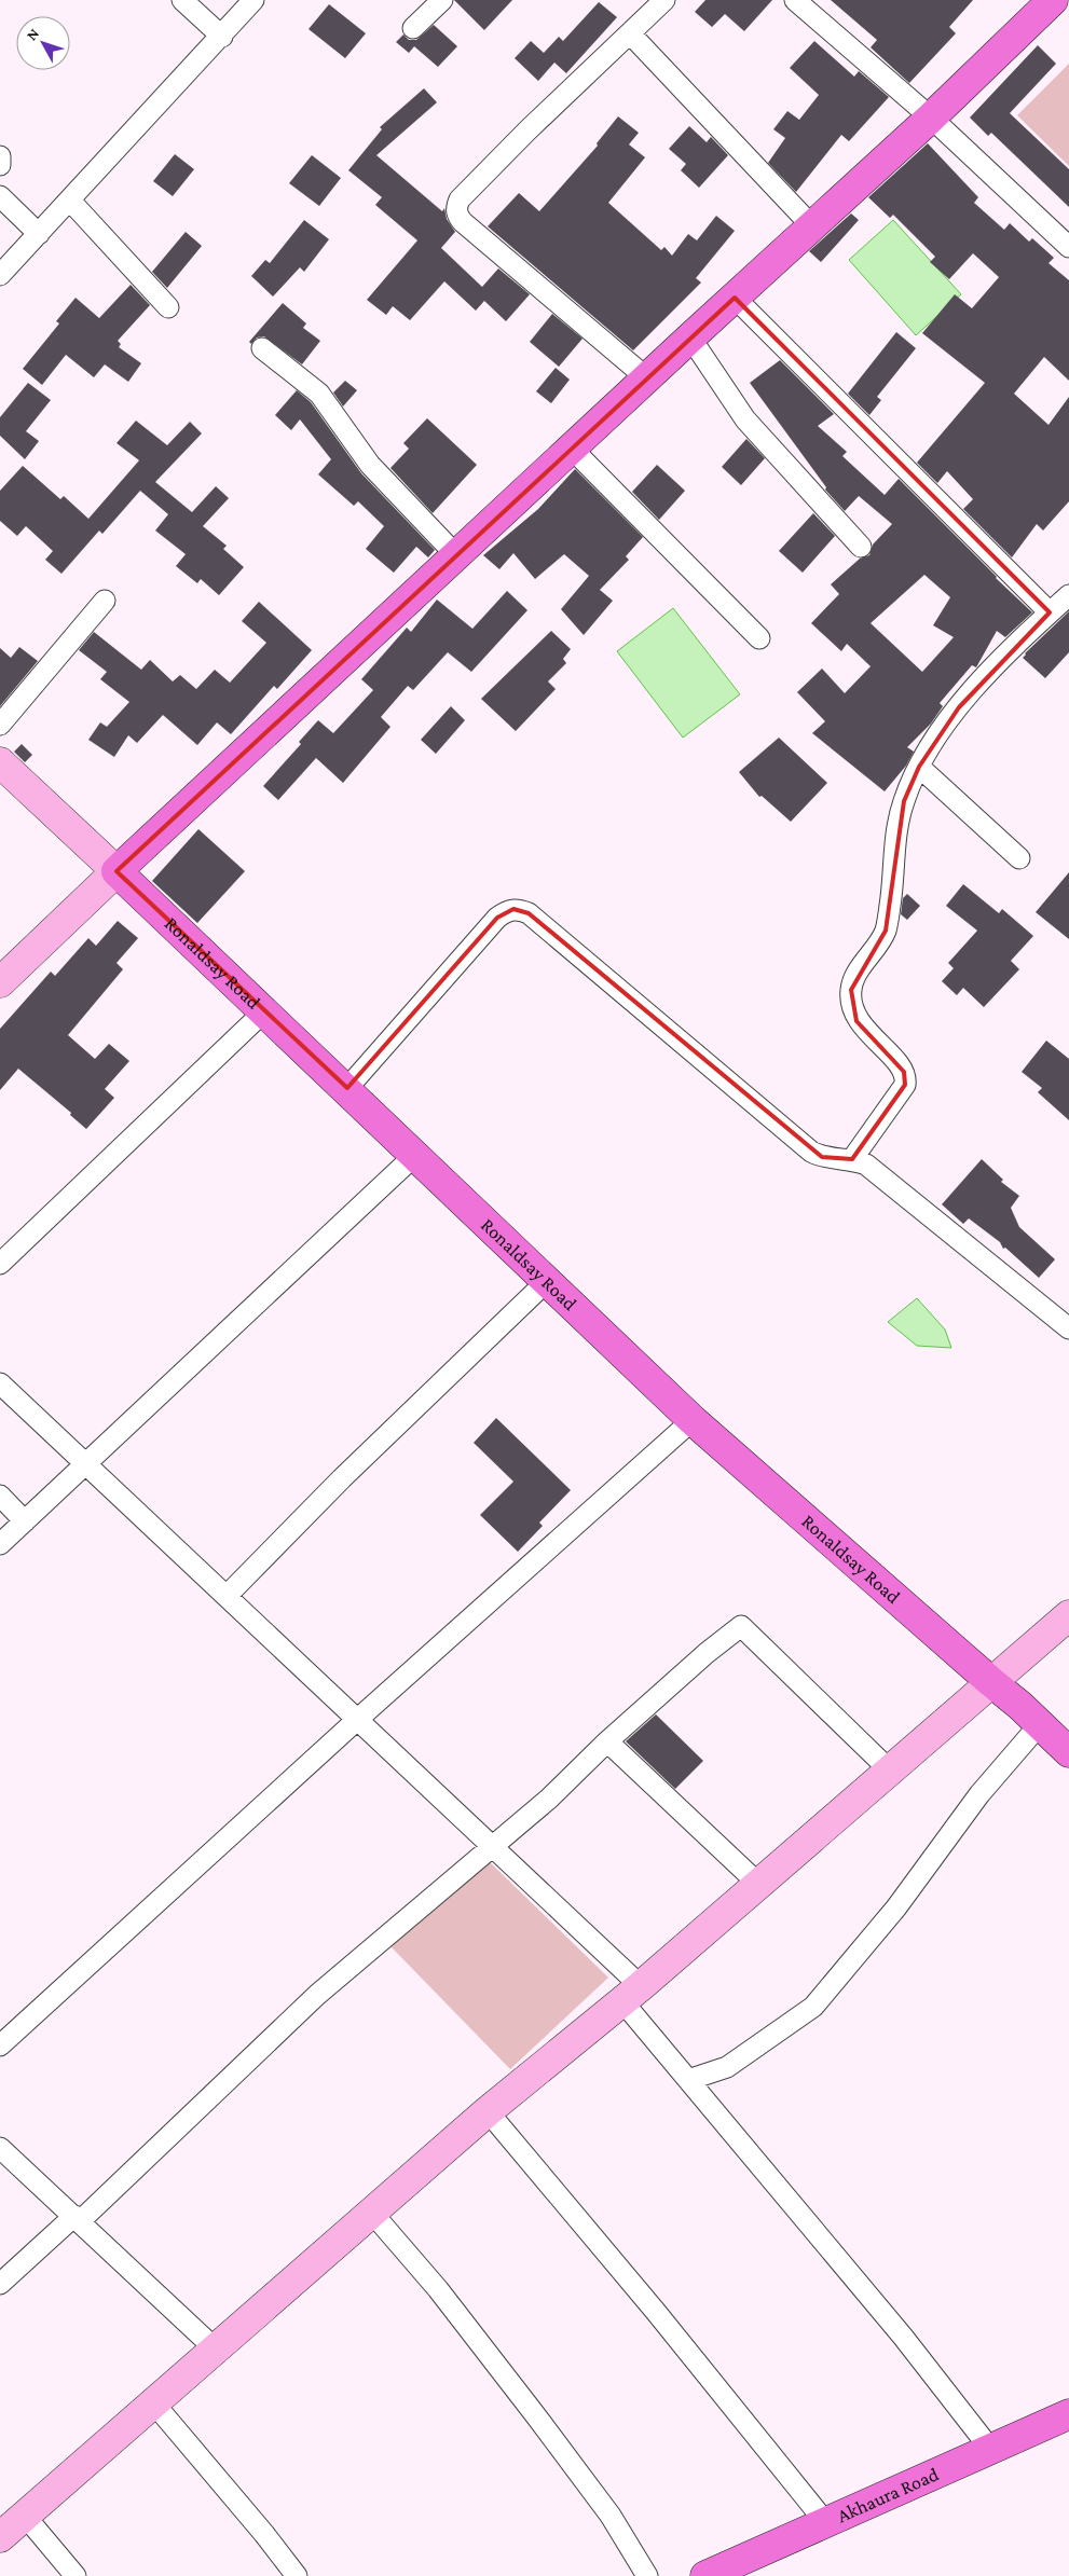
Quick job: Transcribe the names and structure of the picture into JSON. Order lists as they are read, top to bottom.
{
  "streets": {
    "main road": ["Ronaldsay Road", "Akhaura Road"]
  },
  "north": "top left"
}
